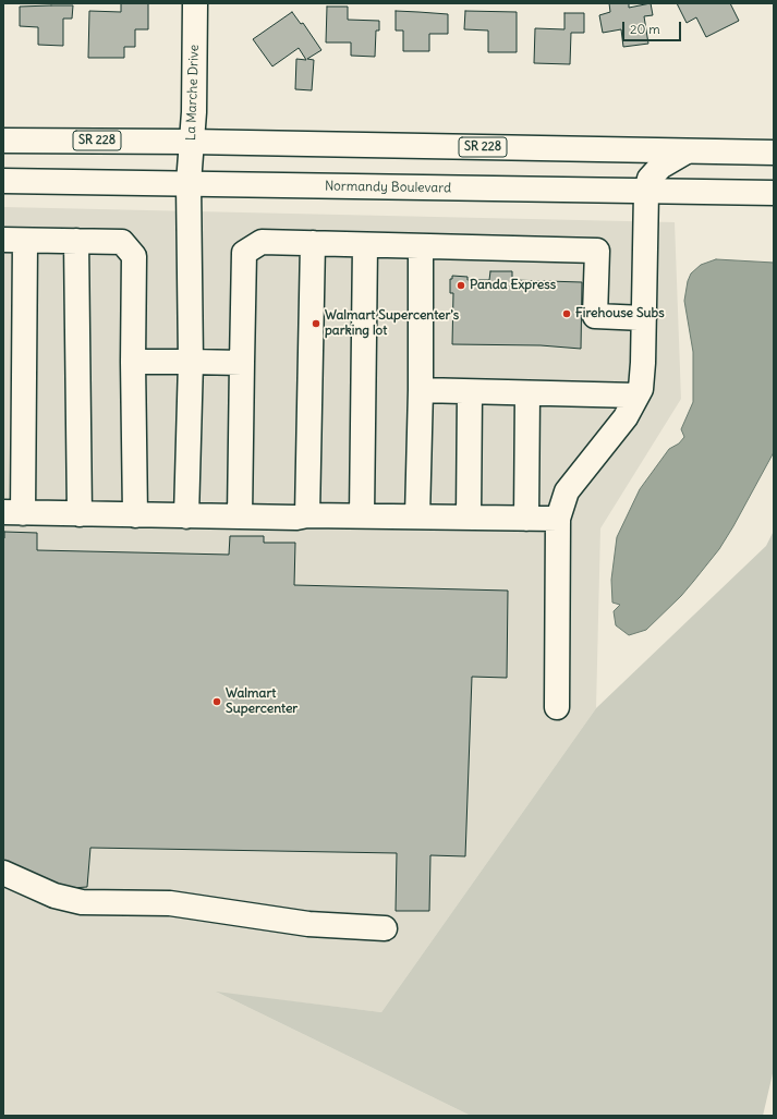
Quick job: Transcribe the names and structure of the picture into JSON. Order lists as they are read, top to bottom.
{
  "streets": {
    "main road": ["La Marche Drive", "SR 228", "Normandy Boulevard"]
  },
  "crossings": [
    ["La Marche Drive", "SR 228"],
    ["La Marche Drive", "Normandy Boulevard"]
  ],
  "places": [
    "Panda Express",
    "Firehouse Subs",
    "Walmart Supercenter's parking lot",
    "Walmart Supercenter"
  ],
  "scale_bar": "20 m"
}
